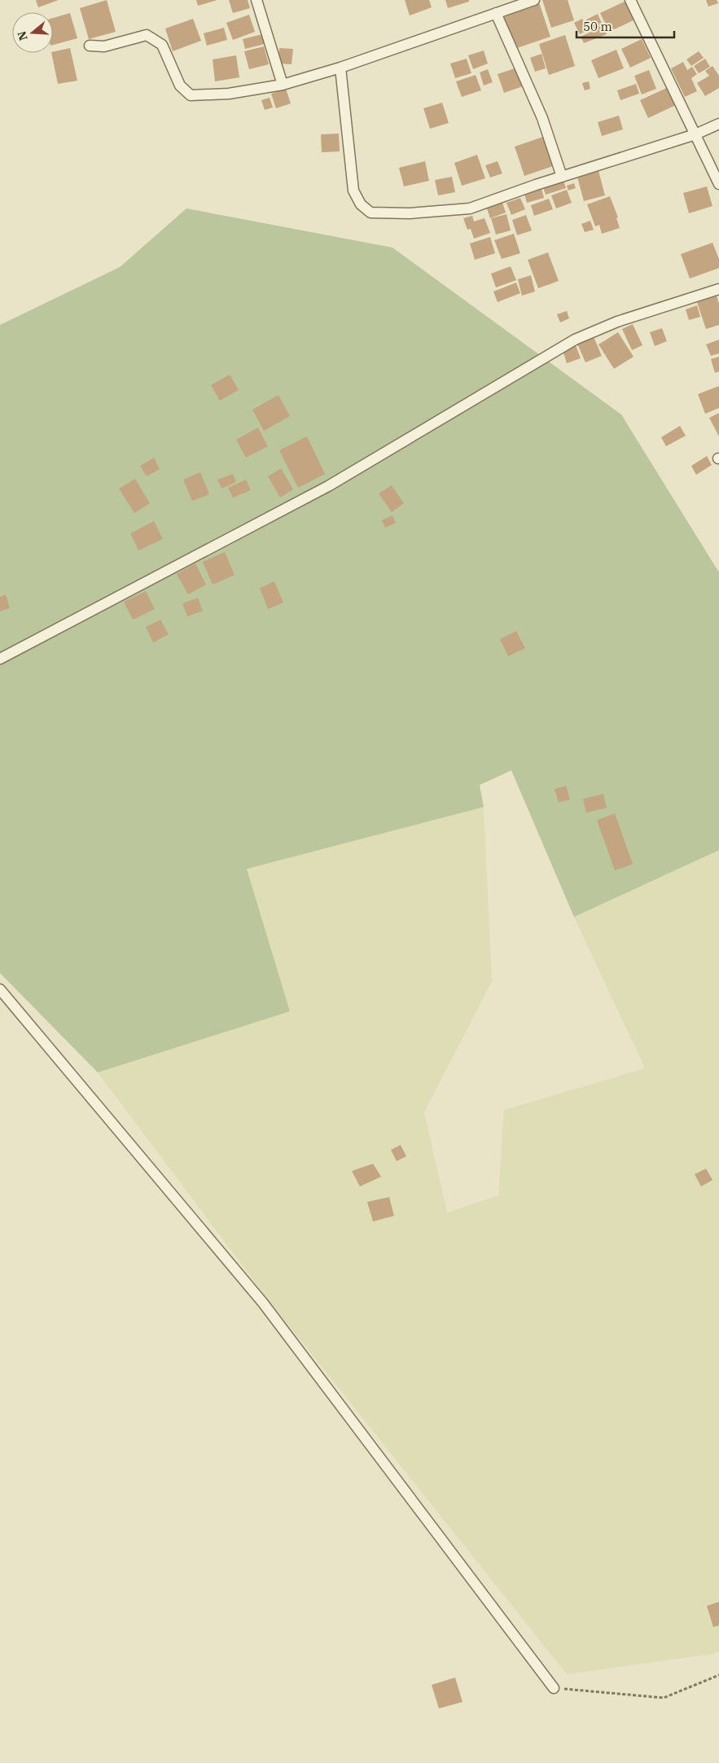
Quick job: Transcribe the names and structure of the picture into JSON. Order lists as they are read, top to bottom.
{
  "scale_bar": "50 m",
  "north": "left"
}
